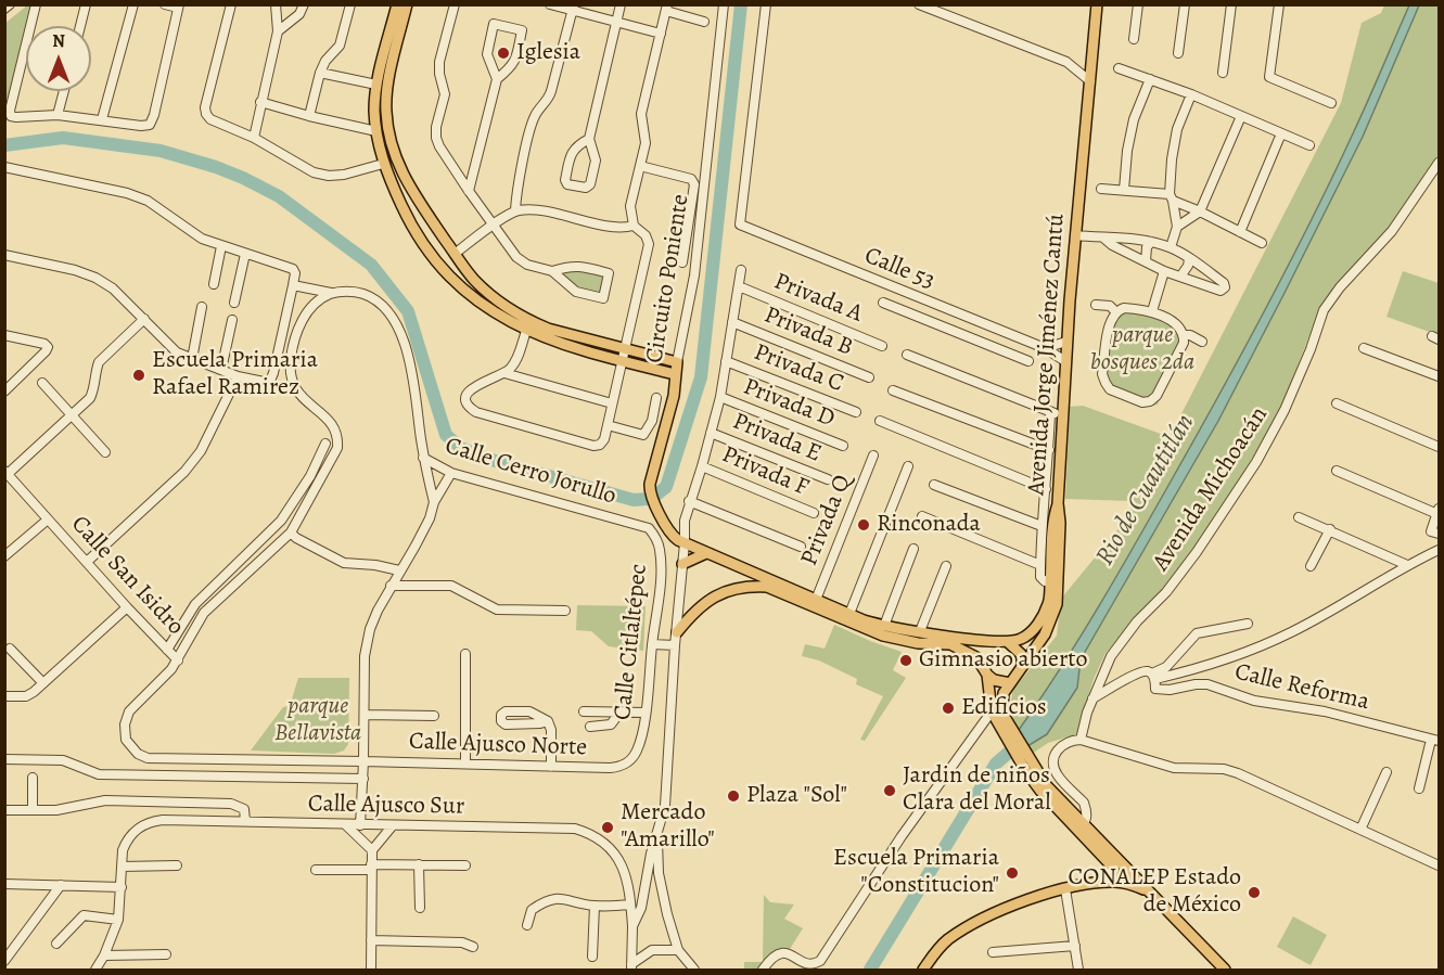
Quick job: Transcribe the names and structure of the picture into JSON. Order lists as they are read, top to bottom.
{
  "streets": {
    "main road": ["Circuito Poniente", "Avenida Jorge Jiménez Cantú"],
    "street": [
      "Calle 53",
      "Privada A",
      "Privada B",
      "Privada C",
      "Privada D",
      "Privada E",
      "Calle Cerro Jorullo",
      "Privada F",
      "Avenida Michoacán",
      "Privada Q",
      "Calle San Isidro",
      "Calle Citlaltépec",
      "Calle Reforma",
      "Calle Ajusco Norte",
      "Calle Ajusco Sur"
    ]
  },
  "crossings": [
    ["Calle 53", "Avenida Jorge Jiménez Cantú"],
    ["Calle Cerro Jorullo", "Calle Citlaltépec"],
    ["Calle Cerro Jorullo", "Calle Ajusco Norte"],
    ["Calle San Isidro", "Calle Ajusco Norte"],
    ["Calle Citlaltépec", "Calle Ajusco Norte"]
  ],
  "water": ["Rio de Cuautitlán"],
  "parks": ["parque bosques 2da", "parque Bellavista"],
  "places": [
    "Iglesia",
    "Escuela Primaria Rafael Ramirez",
    "Rinconada",
    "Gimnasio abierto",
    "Edificios",
    "Jardin de niños Clara del Moral",
    "Plaza \"Sol\"",
    "Mercado \"Amarillo\"",
    "Escuela Primaria \"Constitucion\"",
    "CONALEP Estado de México"
  ],
  "north": "top"
}
